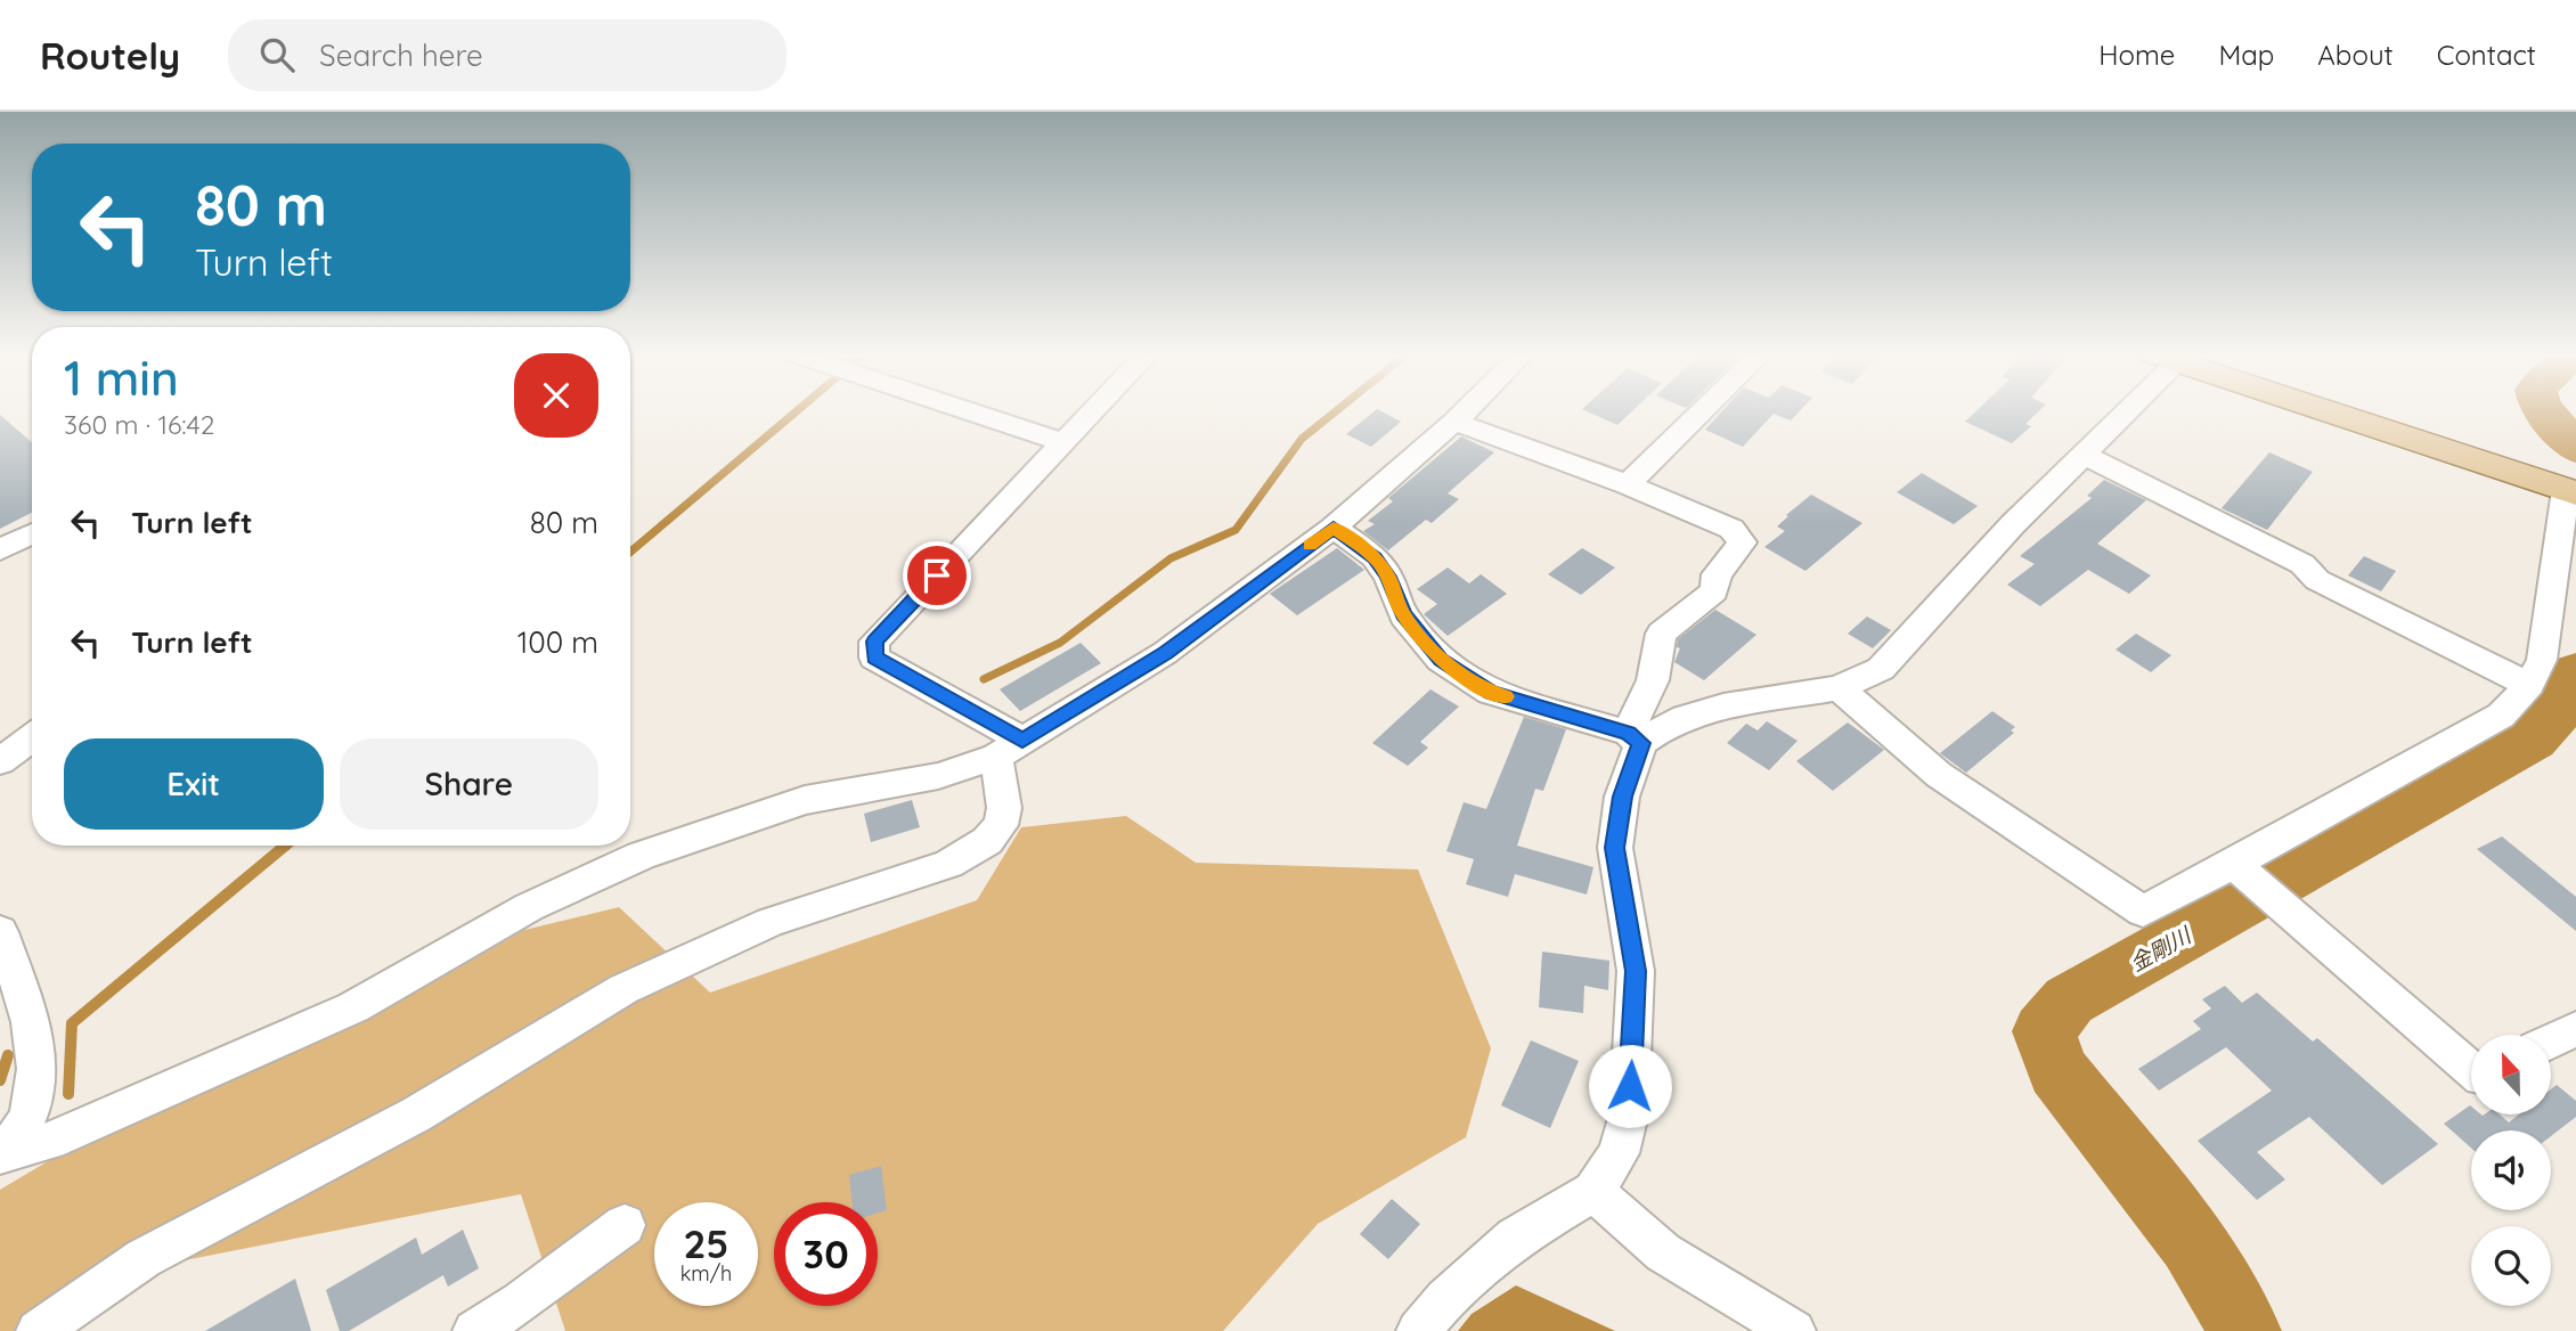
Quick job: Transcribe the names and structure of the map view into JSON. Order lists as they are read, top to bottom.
{
  "water": ["金剛川"],
  "north": "top",
  "page": {
    "header": "Routely",
    "search": "Search here",
    "nav": [
      "Home",
      "Map",
      "About",
      "Contact"
    ],
    "turn": ["80 m", "Turn left"],
    "heading": ["1 min", "360 m · 16:42"],
    "list": [
      {
        "name": "Turn left",
        "value": "80 m"
      },
      {
        "name": "Turn left",
        "value": "100 m"
      }
    ],
    "buttons": ["Exit", "Share"],
    "speed": "25 km/h",
    "limit": "30"
  }
}
